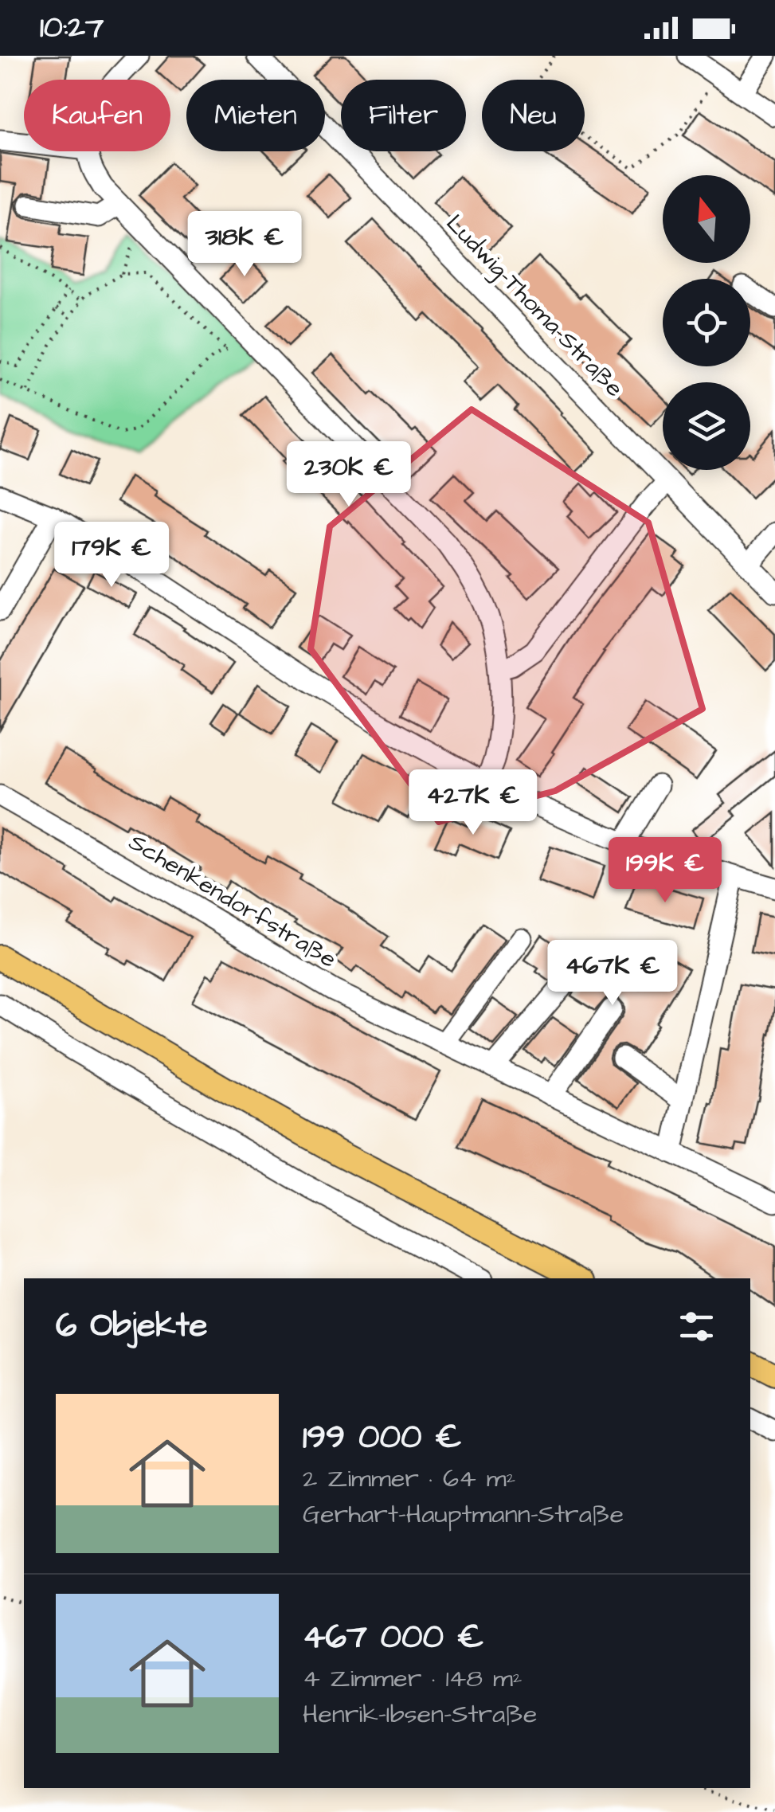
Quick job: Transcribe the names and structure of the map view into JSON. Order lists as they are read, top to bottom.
{
  "streets": {
    "street": ["Ludwig-Thoma-Straße", "Schenkendorfstraße"]
  },
  "north": "top",
  "page": {
    "status": "10:27",
    "chip": [
      "Kaufen",
      "Mieten",
      "Filter",
      "Neu"
    ],
    "price": [
      "318K €",
      "230K €",
      "179K €",
      "427K €",
      "199K €",
      "467K €"
    ],
    "heading": "6 Objekte",
    "list": [
      {
        "name": "199 000 €",
        "note": "2 Zimmer · 64 m² · Gerhart-Hauptmann-Straße"
      },
      {
        "name": "467 000 €",
        "note": "4 Zimmer · 148 m² · Henrik-Ibsen-Straße"
      }
    ]
  }
}
